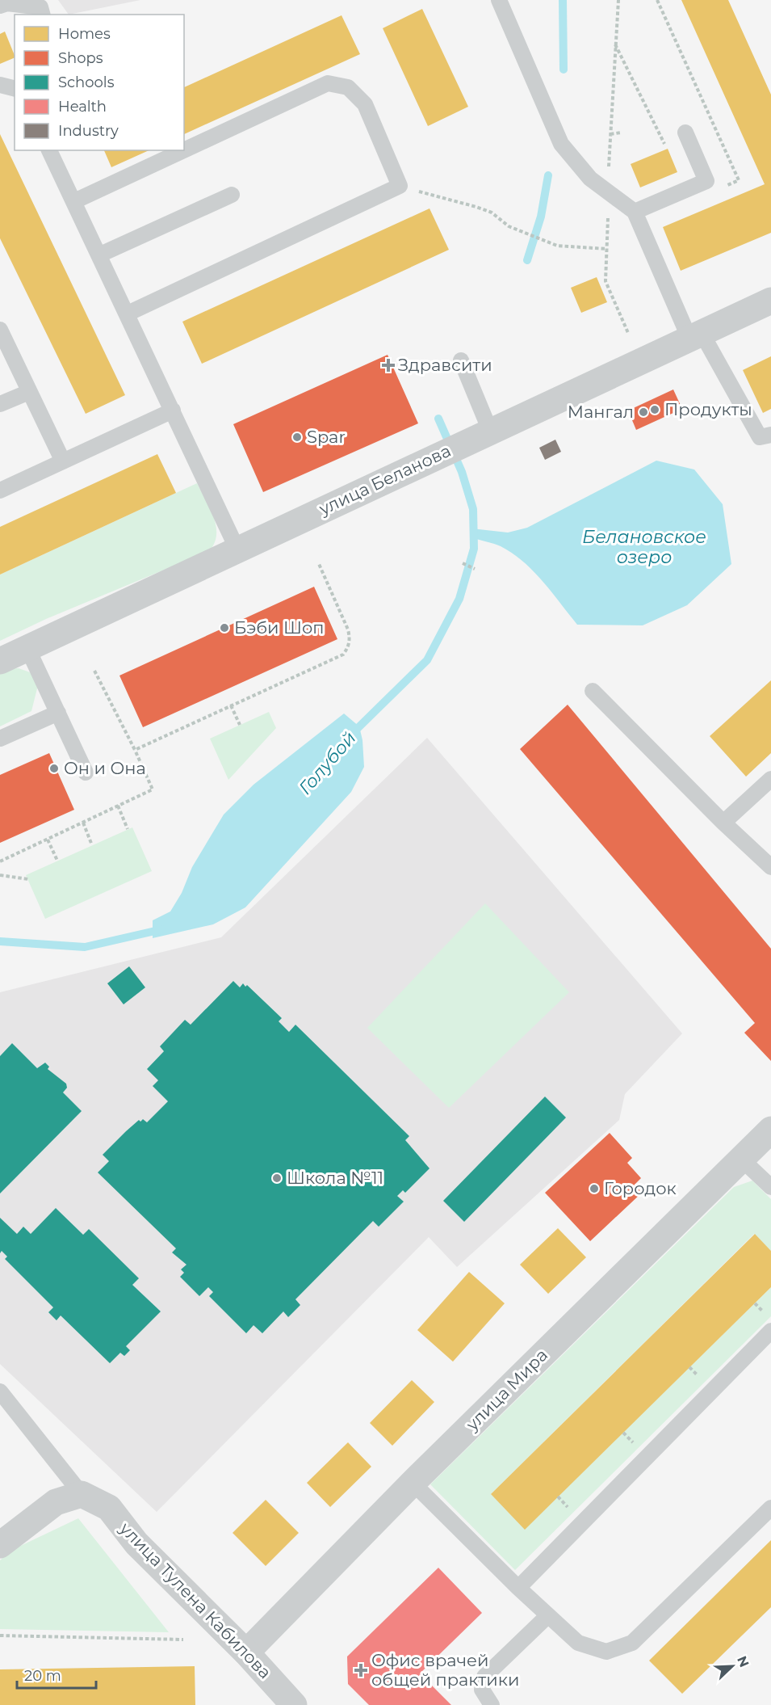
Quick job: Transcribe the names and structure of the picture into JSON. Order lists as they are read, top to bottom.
{
  "streets": {
    "street": ["улица Беланова", "улица Мира", "улица Тулена Кабилова"]
  },
  "crossings": [
    ["улица Мира", "улица Тулена Кабилова"]
  ],
  "water": ["Белановское озеро", "Голубой"],
  "places": {
    "health": ["Здравсити", "Офис врачей общей практики"],
    "other": [
      "Продукты",
      "Мангал",
      "Spar",
      "Бэби Шоп",
      "Он и Она",
      "Школа №11",
      "Городок"
    ]
  },
  "legend": [
    "Homes",
    "Shops",
    "Schools",
    "Health",
    "Industry"
  ],
  "scale_bar": "20 m",
  "north": "top right"
}
